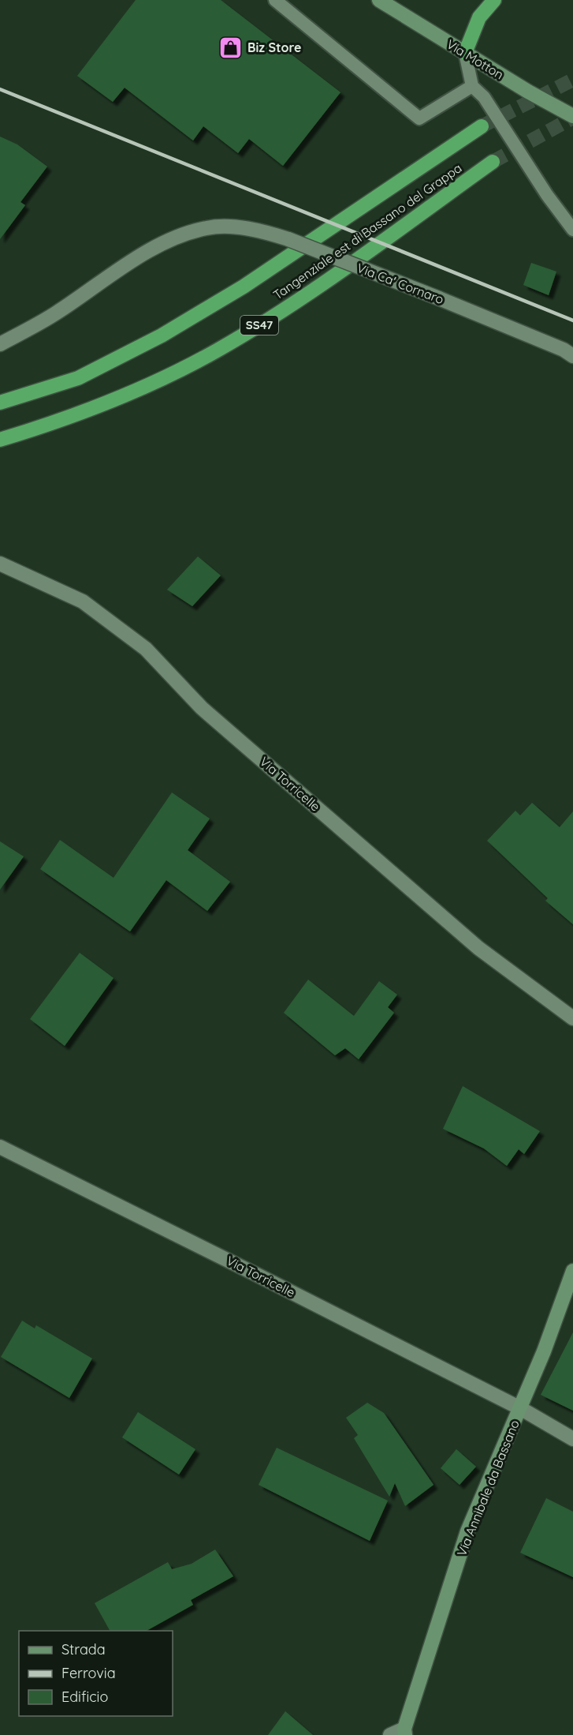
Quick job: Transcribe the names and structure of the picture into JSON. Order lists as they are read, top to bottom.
{
  "streets": {
    "highway": ["Tangenziale est di Bassano del Grappa", "SS47"],
    "street": [
      "Via Motton",
      "Via Ca' Cornaro",
      "Via Torricelle",
      "Via Annibale da Bassano"
    ]
  },
  "crossings": [
    ["Via Torricelle", "Via Annibale da Bassano"]
  ],
  "places": {
    "shop": ["Biz Store"]
  },
  "legend": ["Strada", "Ferrovia", "Edificio"]
}
